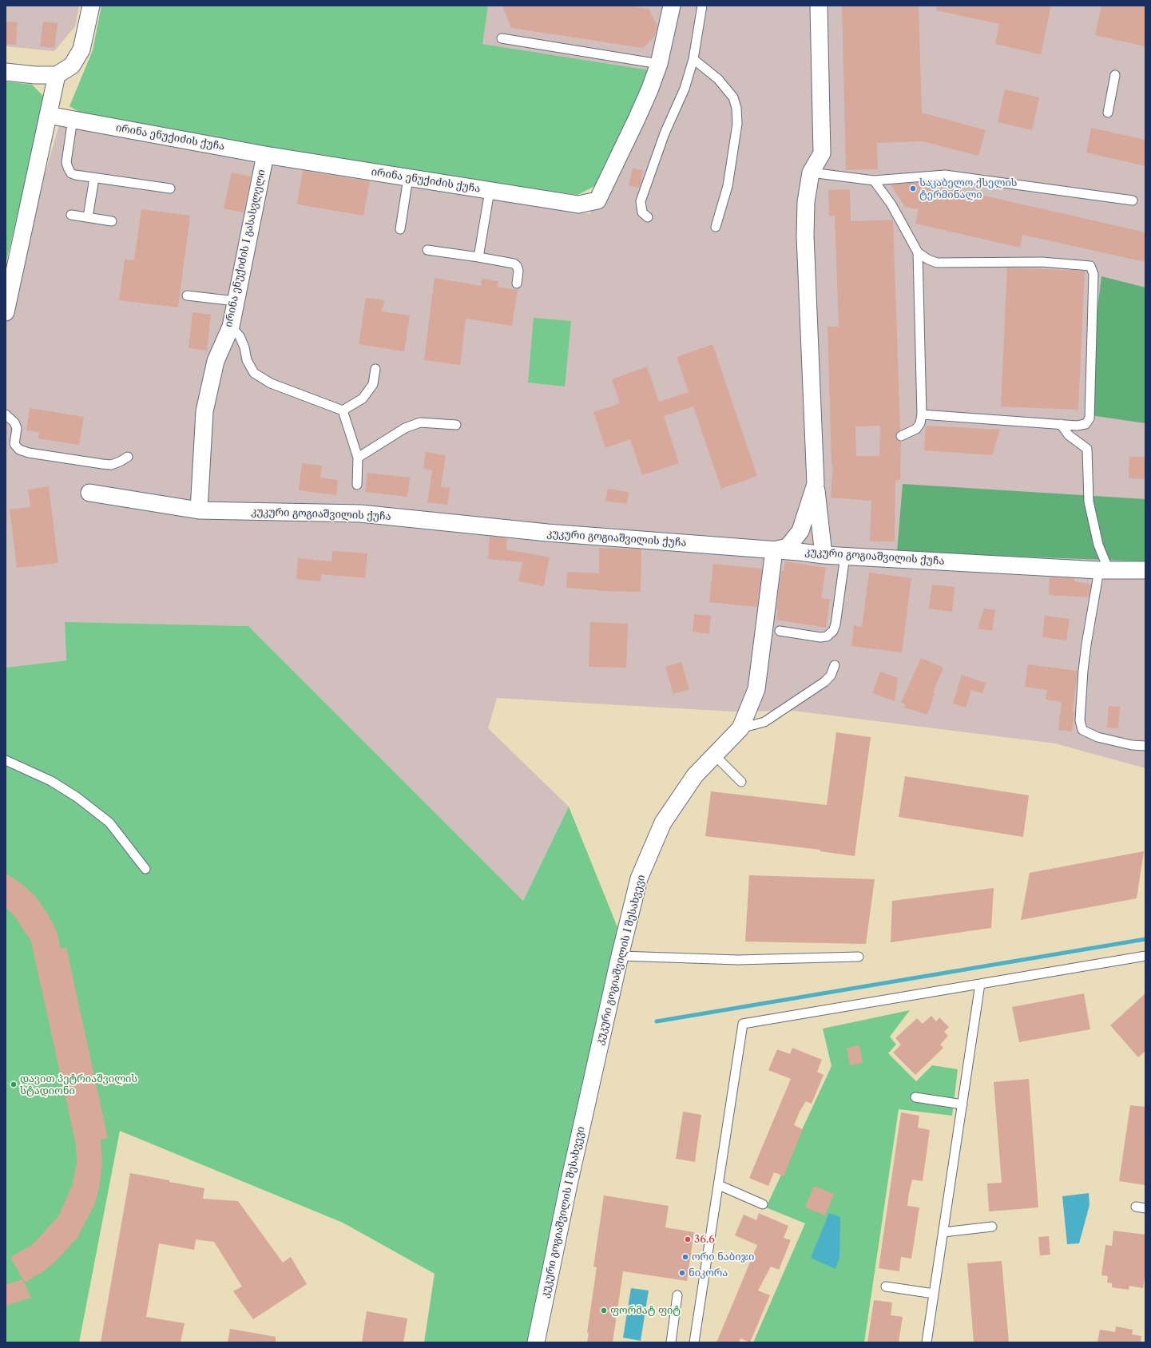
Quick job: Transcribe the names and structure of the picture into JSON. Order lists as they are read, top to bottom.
{
  "streets": {
    "street": [
      "ირინა ენუქიძის ქუჩა",
      "ირინა ენუქიძის I გასასვლელი",
      "კუკური გოგიაშვილის ქუჩა",
      "კუკური გოგიაშვილის I შესახვევი"
    ]
  },
  "crossings": [
    ["ირინა ენუქიძის ქუჩა", "ირინა ენუქიძის I გასასვლელი"],
    ["ირინა ენუქიძის I გასასვლელი", "კუკური გოგიაშვილის ქუჩა"],
    ["კუკური გოგიაშვილის ქუჩა", "კუკური გოგიაშვილის I შესახვევი"]
  ],
  "places": [
    "საკაბელო ქსელის ტერმინალი",
    "დავით პეტრიაშვილის სტადიონი",
    "36.6",
    "ორი ნაბიჯი",
    "ნიკორა",
    "ფორმატ ფიტ"
  ]
}
